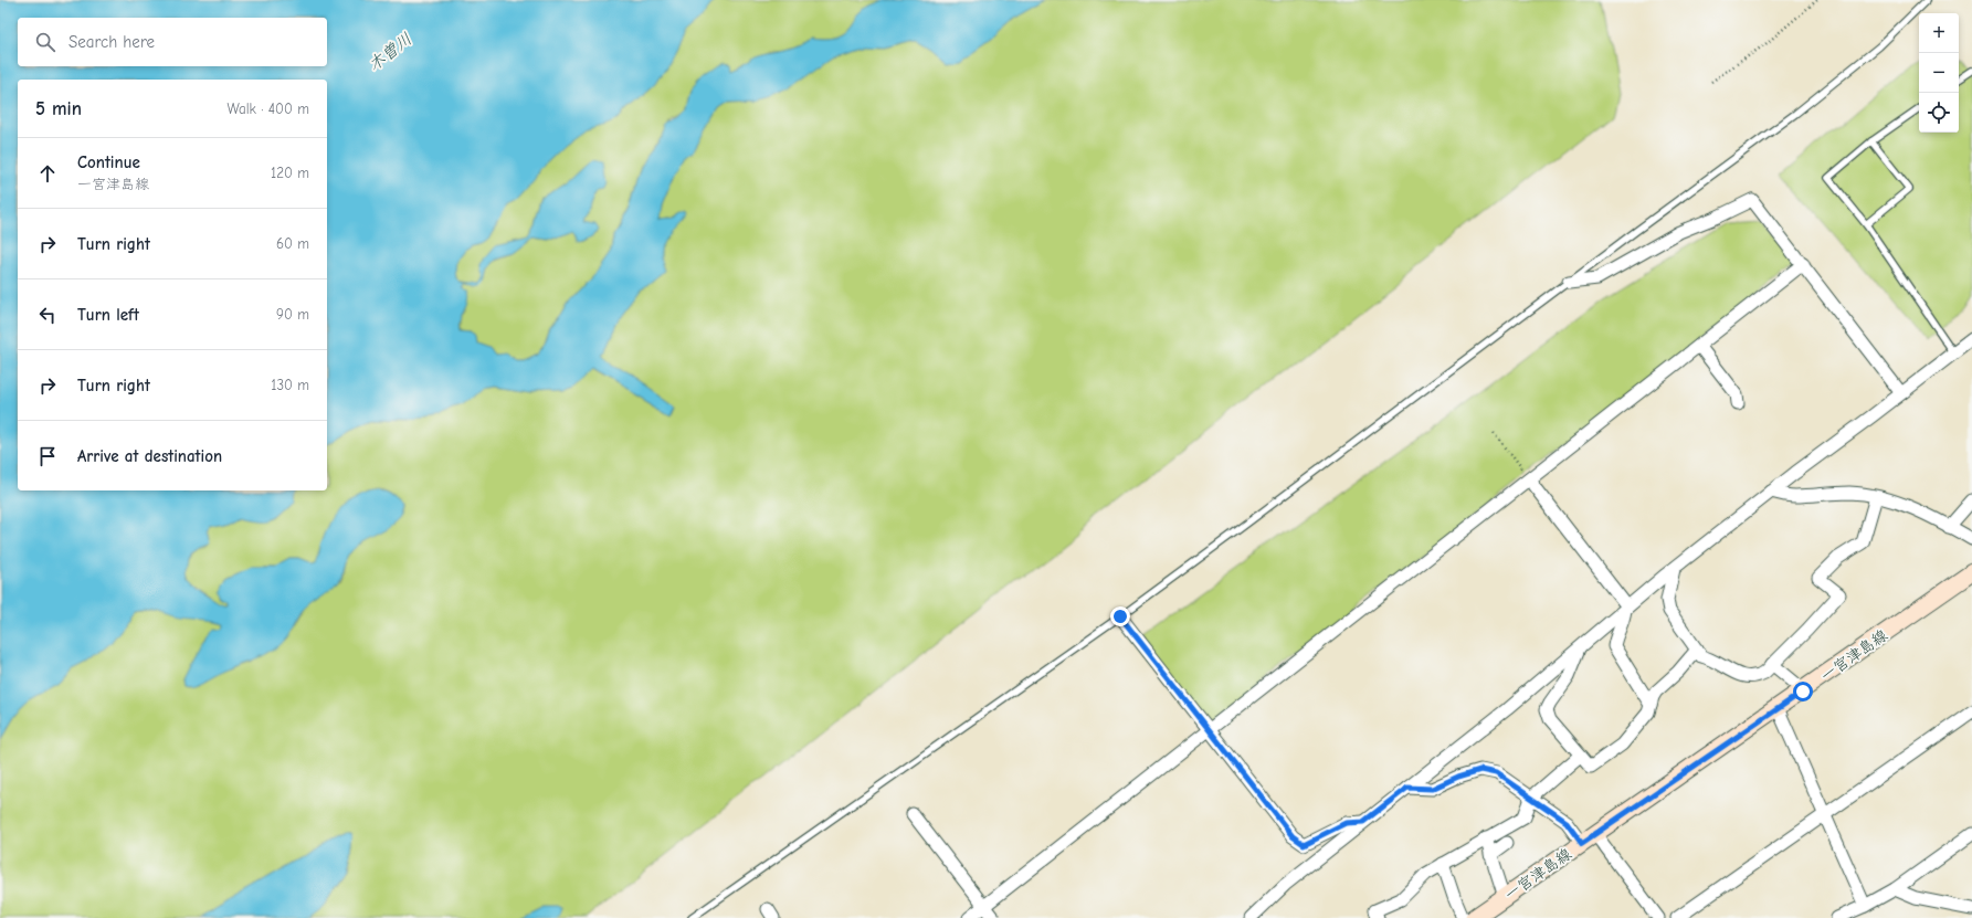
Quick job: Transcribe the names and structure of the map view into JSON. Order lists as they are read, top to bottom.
{
  "streets": {
    "main road": ["一宮津島線"]
  },
  "water": ["木曽川"],
  "page": {
    "map_buttons": ["+", "−"],
    "search": "Search here",
    "heading": ["5 min", "Walk · 400 m"],
    "list": [
      ["Continue", "一宮津島線", "120 m"],
      ["Turn right", "60 m"],
      ["Turn left", "90 m"],
      ["Turn right", "130 m"],
      "Arrive at destination"
    ]
  }
}
